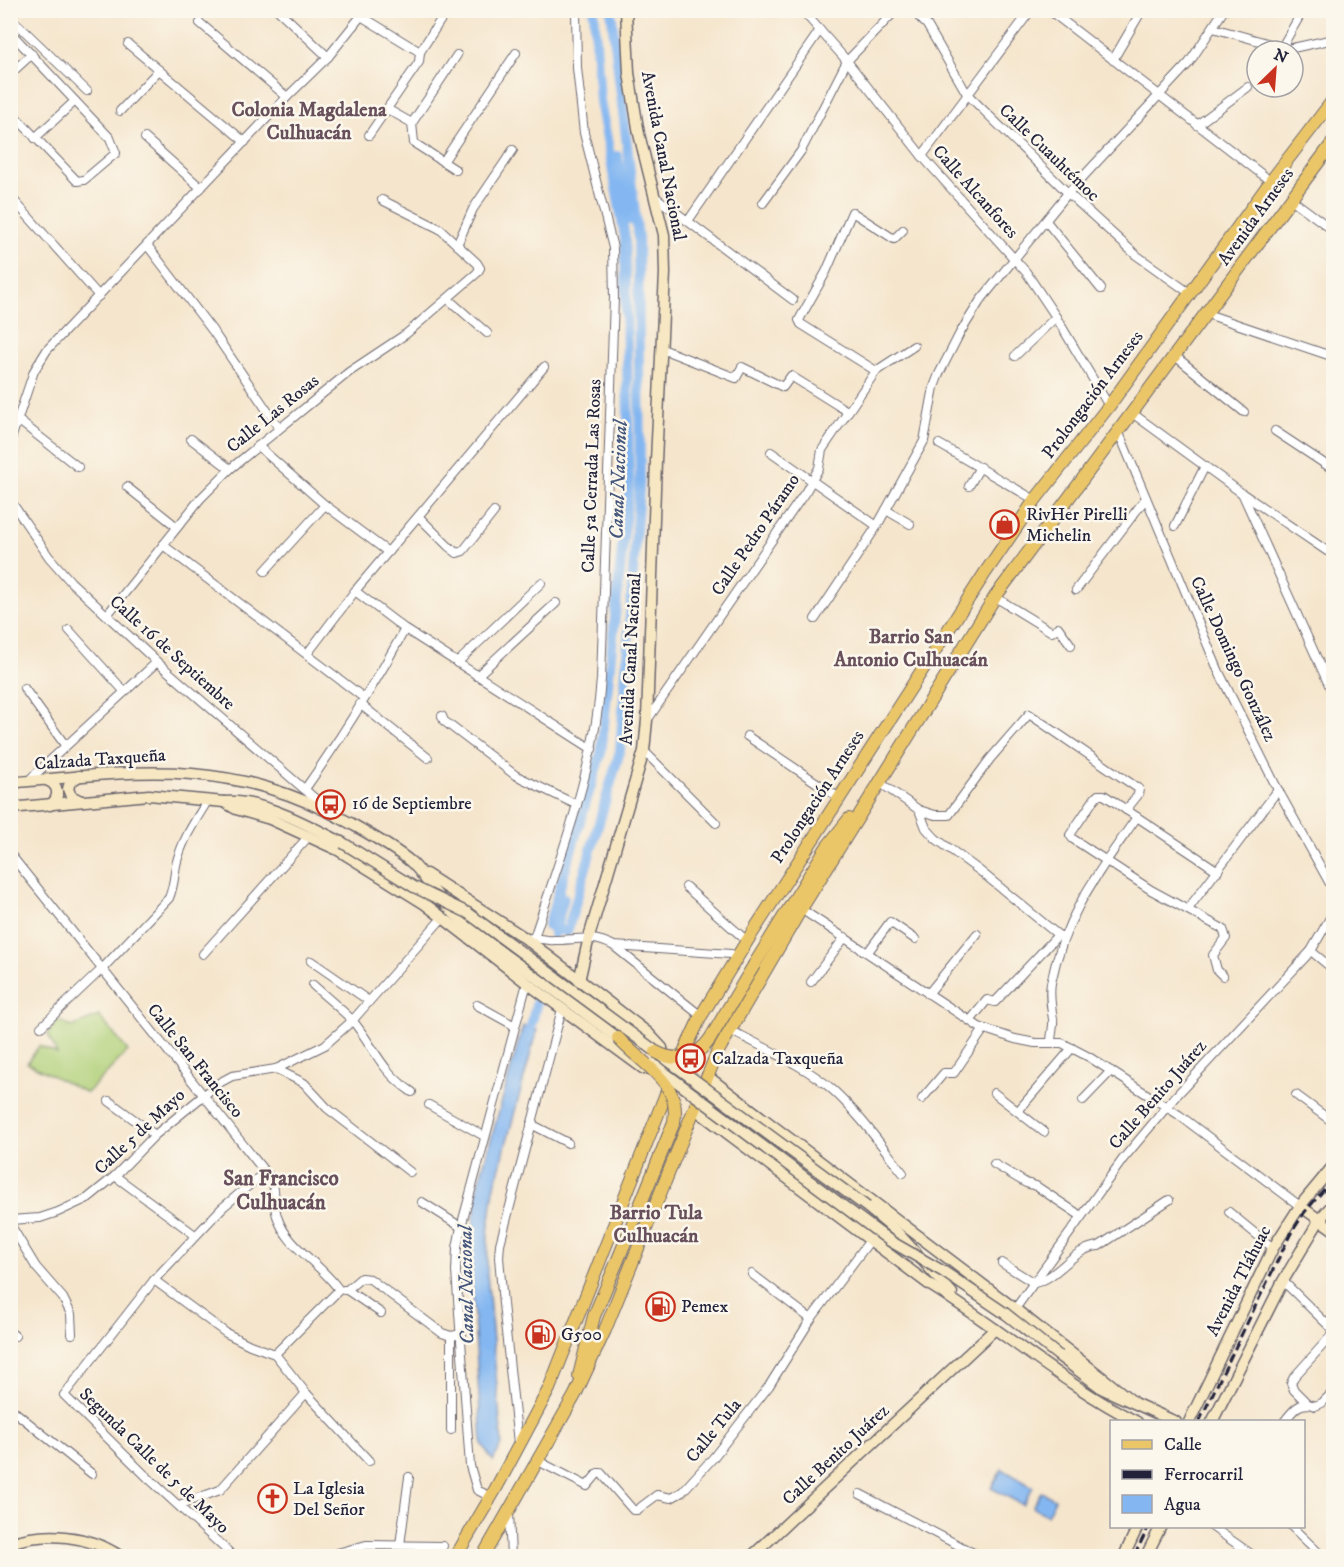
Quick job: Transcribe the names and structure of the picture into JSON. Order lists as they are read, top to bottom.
{
  "streets": {
    "main road": [
      "Avenida Canal Nacional",
      "Avenida Arneses",
      "Prolongación Arneses",
      "Calzada Taxqueña",
      "Calle Benito Juárez",
      "Avenida Tláhuac"
    ],
    "street": [
      "Calle Cuauhtémoc",
      "Calle Alcanfores",
      "Calle Las Rosas",
      "Calle 5a Cerrada Las Rosas",
      "Calle Pedro Páramo",
      "Calle 16 de Septiembre",
      "Calle Domingo González",
      "Calle San Francisco",
      "Calle 5 de Mayo",
      "Calle Tula",
      "Segunda Calle de 5 de Mayo"
    ]
  },
  "crossings": [
    ["Calle Cuauhtémoc", "Prolongación Arneses"],
    ["Avenida Canal Nacional", "Calle Pedro Páramo"],
    ["Avenida Canal Nacional", "Calzada Taxqueña"],
    ["Calle Alcanfores", "Prolongación Arneses"],
    ["Avenida Arneses", "Prolongación Arneses"],
    ["Prolongación Arneses", "Calzada Taxqueña"],
    ["Calle Las Rosas", "Calle 16 de Septiembre"],
    ["Calle 5a Cerrada Las Rosas", "Calzada Taxqueña"],
    ["Calle 16 de Septiembre", "Calzada Taxqueña"],
    ["Calzada Taxqueña", "Calle Benito Juárez"],
    ["Calle San Francisco", "Calle 5 de Mayo"],
    ["Calle San Francisco", "Segunda Calle de 5 de Mayo"]
  ],
  "districts": [
    "Colonia Magdalena Culhuacán",
    "Barrio San Antonio Culhuacán",
    "San Francisco Culhuacán",
    "Barrio Tula Culhuacán"
  ],
  "water": ["Canal Nacional"],
  "places": {
    "shop": ["RivHer Pirelli Michelin"],
    "bus stop": ["16 de Septiembre", "Calzada Taxqueña"],
    "fuel station": ["Pemex", "G500"],
    "church": ["La Iglesia Del Señor"]
  },
  "legend": ["Calle", "Ferrocarril", "Agua"],
  "north": "top right"
}
